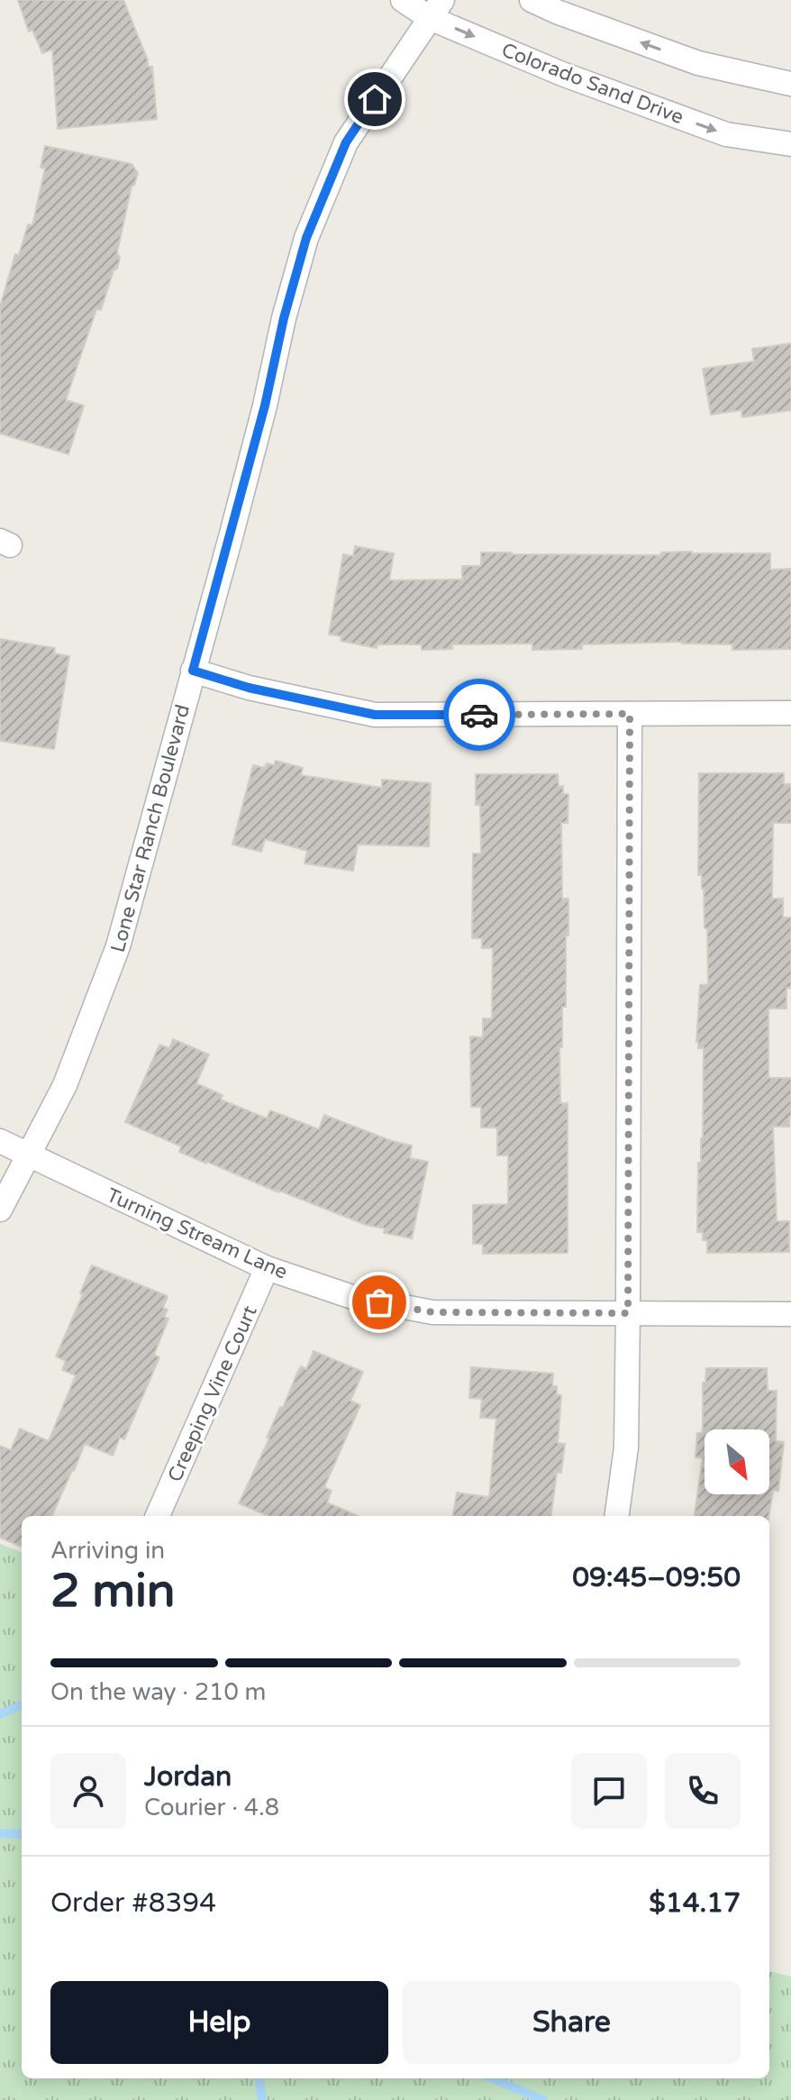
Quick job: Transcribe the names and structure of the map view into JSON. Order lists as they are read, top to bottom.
{
  "streets": {
    "street": [
      "Colorado Sand Drive",
      "Lone Star Ranch Boulevard",
      "Turning Stream Lane",
      "Creeping Vine Court"
    ]
  },
  "crossings": [
    ["Colorado Sand Drive", "Lone Star Ranch Boulevard"],
    ["Lone Star Ranch Boulevard", "Turning Stream Lane"],
    ["Turning Stream Lane", "Creeping Vine Court"]
  ],
  "north": "bottom right",
  "page": {
    "heading": ["2 min", "Arriving in", "09:45–09:50"],
    "panel": [
      "Jordan",
      "Courier · 4.8",
      "Order #8394",
      "$14.17"
    ],
    "bar": "On the way · 210 m",
    "buttons": ["Help", "Share"]
  }
}
